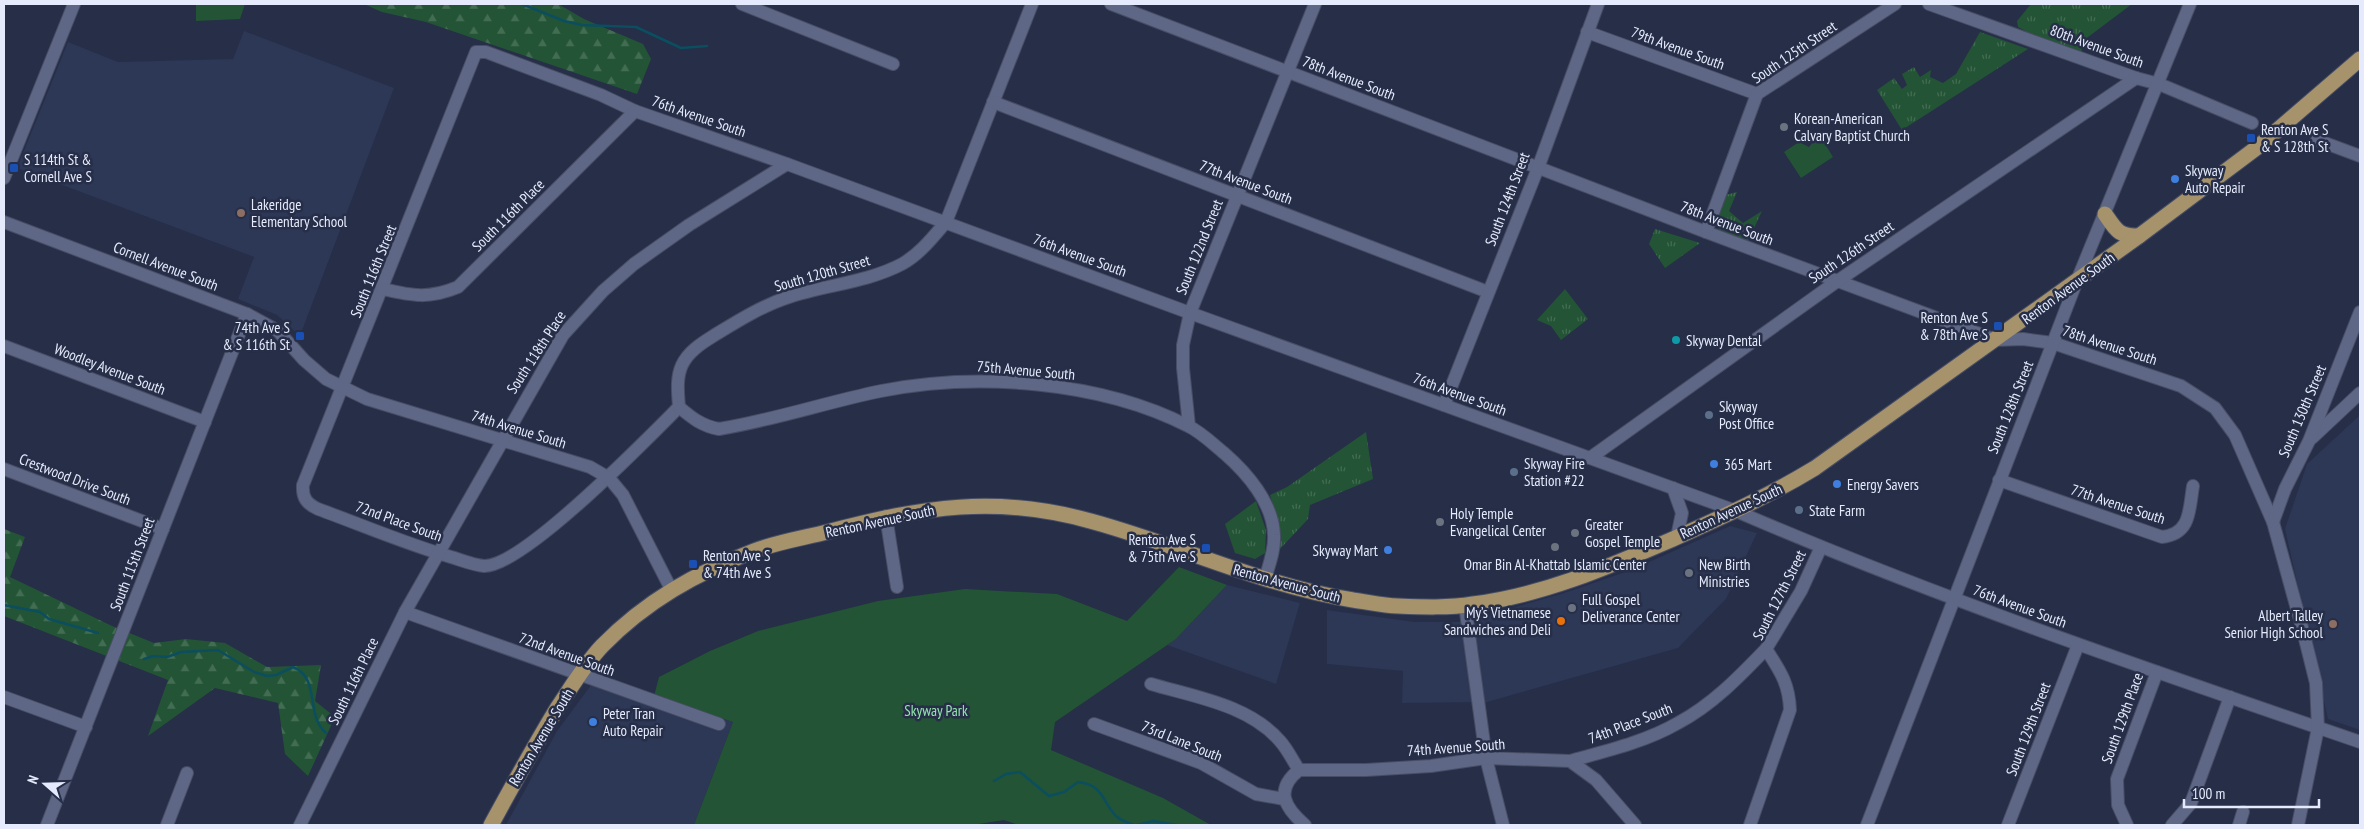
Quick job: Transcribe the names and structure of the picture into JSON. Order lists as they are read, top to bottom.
{
  "streets": {
    "main road": ["Renton Avenue South"],
    "street": [
      "80th Avenue South",
      "79th Avenue South",
      "South 125th Street",
      "78th Avenue South",
      "76th Avenue South",
      "77th Avenue South",
      "South 124th Street",
      "South 116th Place",
      "South 122nd Street",
      "South 126th Street",
      "Cornell Avenue South",
      "South 116th Street",
      "South 120th Street",
      "South 118th Place",
      "Woodley Avenue South",
      "75th Avenue South",
      "South 128th Street",
      "South 130th Street",
      "74th Avenue South",
      "Crestwood Drive South",
      "72nd Place South",
      "South 115th Street",
      "South 127th Street",
      "72nd Avenue South",
      "South 129th Place",
      "74th Place South",
      "South 129th Street",
      "73rd Lane South"
    ]
  },
  "crossings": [
    ["80th Avenue South", "South 126th Street"],
    ["80th Avenue South", "South 128th Street"],
    ["79th Avenue South", "South 125th Street"],
    ["79th Avenue South", "South 124th Street"],
    ["South 125th Street", "78th Avenue South"],
    ["78th Avenue South", "76th Avenue South"],
    ["78th Avenue South", "South 124th Street"],
    ["78th Avenue South", "South 122nd Street"],
    ["78th Avenue South", "South 126th Street"],
    ["78th Avenue South", "Renton Avenue South"],
    ["78th Avenue South", "South 128th Street"],
    ["78th Avenue South", "South 130th Street"],
    ["76th Avenue South", "South 124th Street"],
    ["76th Avenue South", "South 116th Place"],
    ["76th Avenue South", "South 122nd Street"],
    ["76th Avenue South", "South 126th Street"],
    ["76th Avenue South", "South 116th Street"],
    ["76th Avenue South", "South 120th Street"],
    ["76th Avenue South", "Renton Avenue South"],
    ["76th Avenue South", "South 118th Place"],
    ["76th Avenue South", "South 128th Street"],
    ["76th Avenue South", "South 127th Street"],
    ["76th Avenue South", "South 129th Place"],
    ["76th Avenue South", "South 129th Street"],
    ["77th Avenue South", "South 124th Street"],
    ["77th Avenue South", "South 122nd Street"],
    ["77th Avenue South", "South 120th Street"],
    ["77th Avenue South", "South 128th Street"],
    ["South 116th Place", "South 116th Street"],
    ["South 116th Place", "South 118th Place"],
    ["South 116th Place", "72nd Place South"],
    ["South 116th Place", "72nd Avenue South"],
    ["South 122nd Street", "75th Avenue South"],
    ["Cornell Avenue South", "74th Avenue South"],
    ["Cornell Avenue South", "South 115th Street"],
    ["South 116th Street", "74th Avenue South"],
    ["South 116th Street", "72nd Place South"],
    ["South 120th Street", "75th Avenue South"],
    ["Renton Avenue South", "75th Avenue South"],
    ["Renton Avenue South", "South 128th Street"],
    ["Renton Avenue South", "74th Avenue South"],
    ["Renton Avenue South", "72nd Avenue South"],
    ["South 118th Place", "74th Avenue South"],
    ["South 118th Place", "72nd Place South"],
    ["Woodley Avenue South", "South 115th Street"],
    ["74th Avenue South", "72nd Place South"],
    ["74th Avenue South", "74th Place South"],
    ["Crestwood Drive South", "South 115th Street"],
    ["South 127th Street", "74th Place South"]
  ],
  "parks": ["Skyway Park"],
  "places": {
    "other": [
      "Korean-American Calvary Baptist Church",
      "Skyway Auto Repair",
      "Lakeridge Elementary School",
      "Skyway Dental",
      "Skyway Post Office",
      "365 Mart",
      "Skyway Fire Station #22",
      "Energy Savers",
      "State Farm",
      "Holy Temple Evangelical Center",
      "Greater Gospel Temple",
      "Omar Bin Al-Khattab Islamic Center",
      "Skyway Mart",
      "New Birth Ministries",
      "Full Gospel Deliverance Center",
      "My’s Vietnamese Sandwiches and Deli",
      "Albert Talley Senior High School",
      "Peter Tran Auto Repair"
    ],
    "transit": [
      "Renton Ave S & S 128th St",
      "S 114th St & Cornell Ave S",
      "Renton Ave S & 78th Ave S",
      "74th Ave S & S 116th St",
      "Renton Ave S & 75th Ave S",
      "Renton Ave S & 74th Ave S"
    ]
  },
  "scale_bar": "100 m",
  "north": "left"
}
